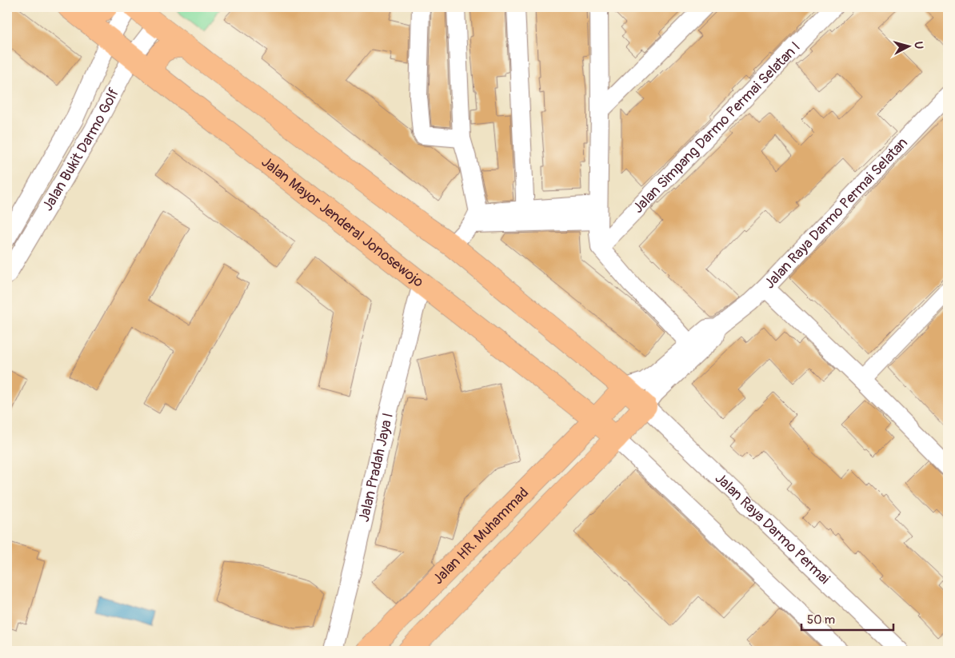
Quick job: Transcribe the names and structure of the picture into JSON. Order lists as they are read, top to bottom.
{
  "streets": {
    "main road": ["Jalan Mayor Jenderal Jonosewojo", "Jalan HR. Muhammad"],
    "street": [
      "Jalan Simpang Darmo Permai Selatan I",
      "Jalan Bukit Darmo Golf",
      "Jalan Raya Darmo Permai Selatan",
      "Jalan Pradah Jaya I",
      "Jalan Raya Darmo Permai"
    ]
  },
  "crossings": [
    ["Jalan Bukit Darmo Golf", "Jalan Mayor Jenderal Jonosewojo"],
    ["Jalan Raya Darmo Permai Selatan", "Jalan Raya Darmo Permai"],
    ["Jalan Raya Darmo Permai Selatan", "Jalan HR. Muhammad"],
    ["Jalan Mayor Jenderal Jonosewojo", "Jalan Pradah Jaya I"],
    ["Jalan Mayor Jenderal Jonosewojo", "Jalan HR. Muhammad"],
    ["Jalan Raya Darmo Permai", "Jalan HR. Muhammad"]
  ],
  "scale_bar": "50 m",
  "north": "right"
}
